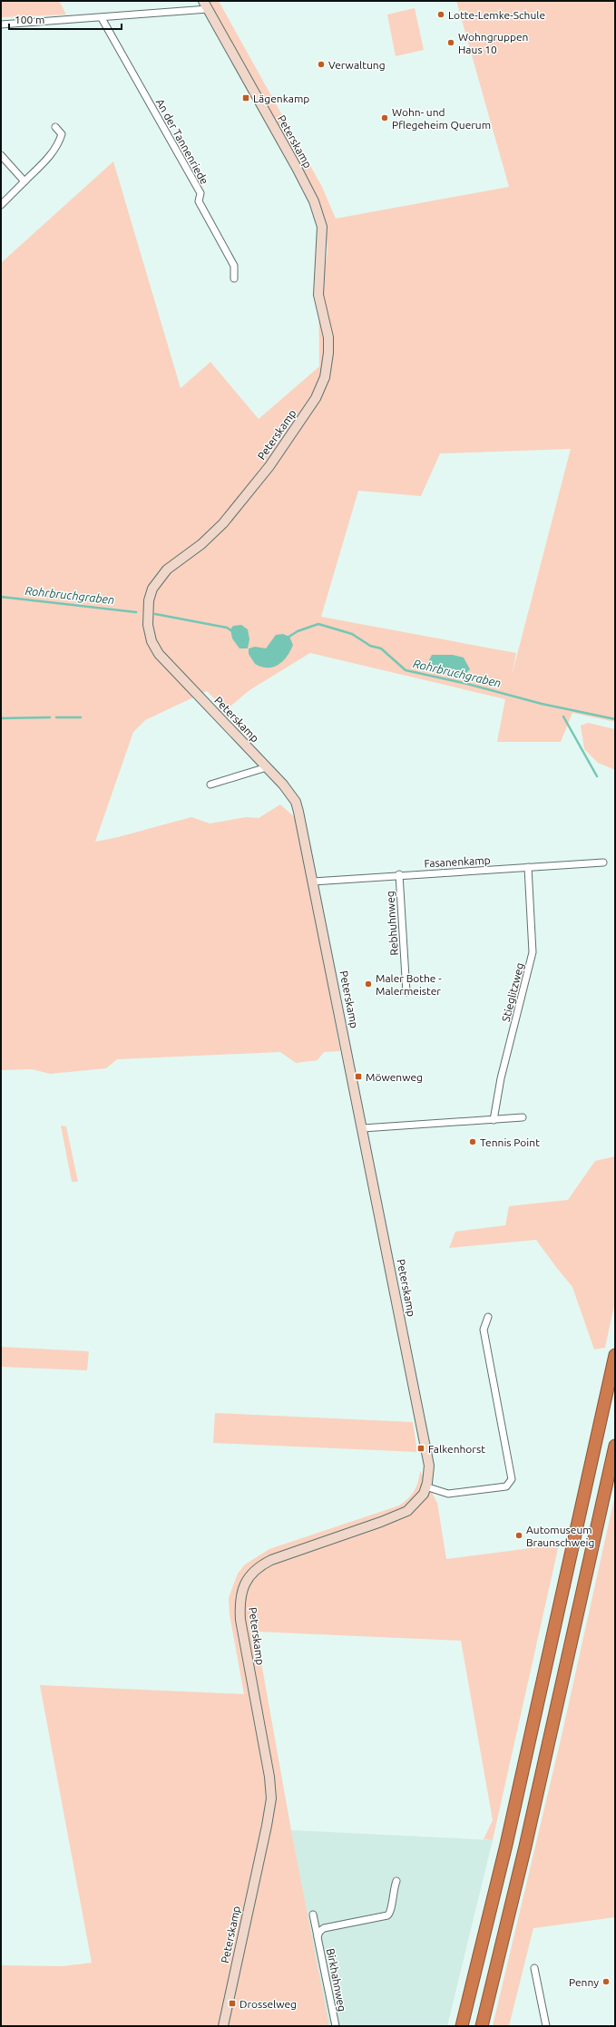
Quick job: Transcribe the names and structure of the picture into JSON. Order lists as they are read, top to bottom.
{
  "streets": {
    "street": [
      "An der Tannenriede",
      "Peterskamp",
      "Fasanenkamp",
      "Rebhuhnweg",
      "Stieglitzweg",
      "Birkhahnweg"
    ]
  },
  "crossings": [
    ["Peterskamp", "Fasanenkamp"],
    ["Fasanenkamp", "Rebhuhnweg"],
    ["Fasanenkamp", "Stieglitzweg"]
  ],
  "water": ["Rohrbruchgraben"],
  "places": {
    "other": [
      "Lotte-Lemke-Schule",
      "Wohngruppen Haus 10",
      "Verwaltung",
      "Wohn- und Pflegeheim Querum",
      "Maler Bothe - Malermeister",
      "Tennis Point",
      "Automuseum Braunschweig",
      "Penny"
    ],
    "transit": [
      "Lägenkamp",
      "Möwenweg",
      "Falkenhorst",
      "Drosselweg"
    ]
  },
  "scale_bar": "100 m"
}
